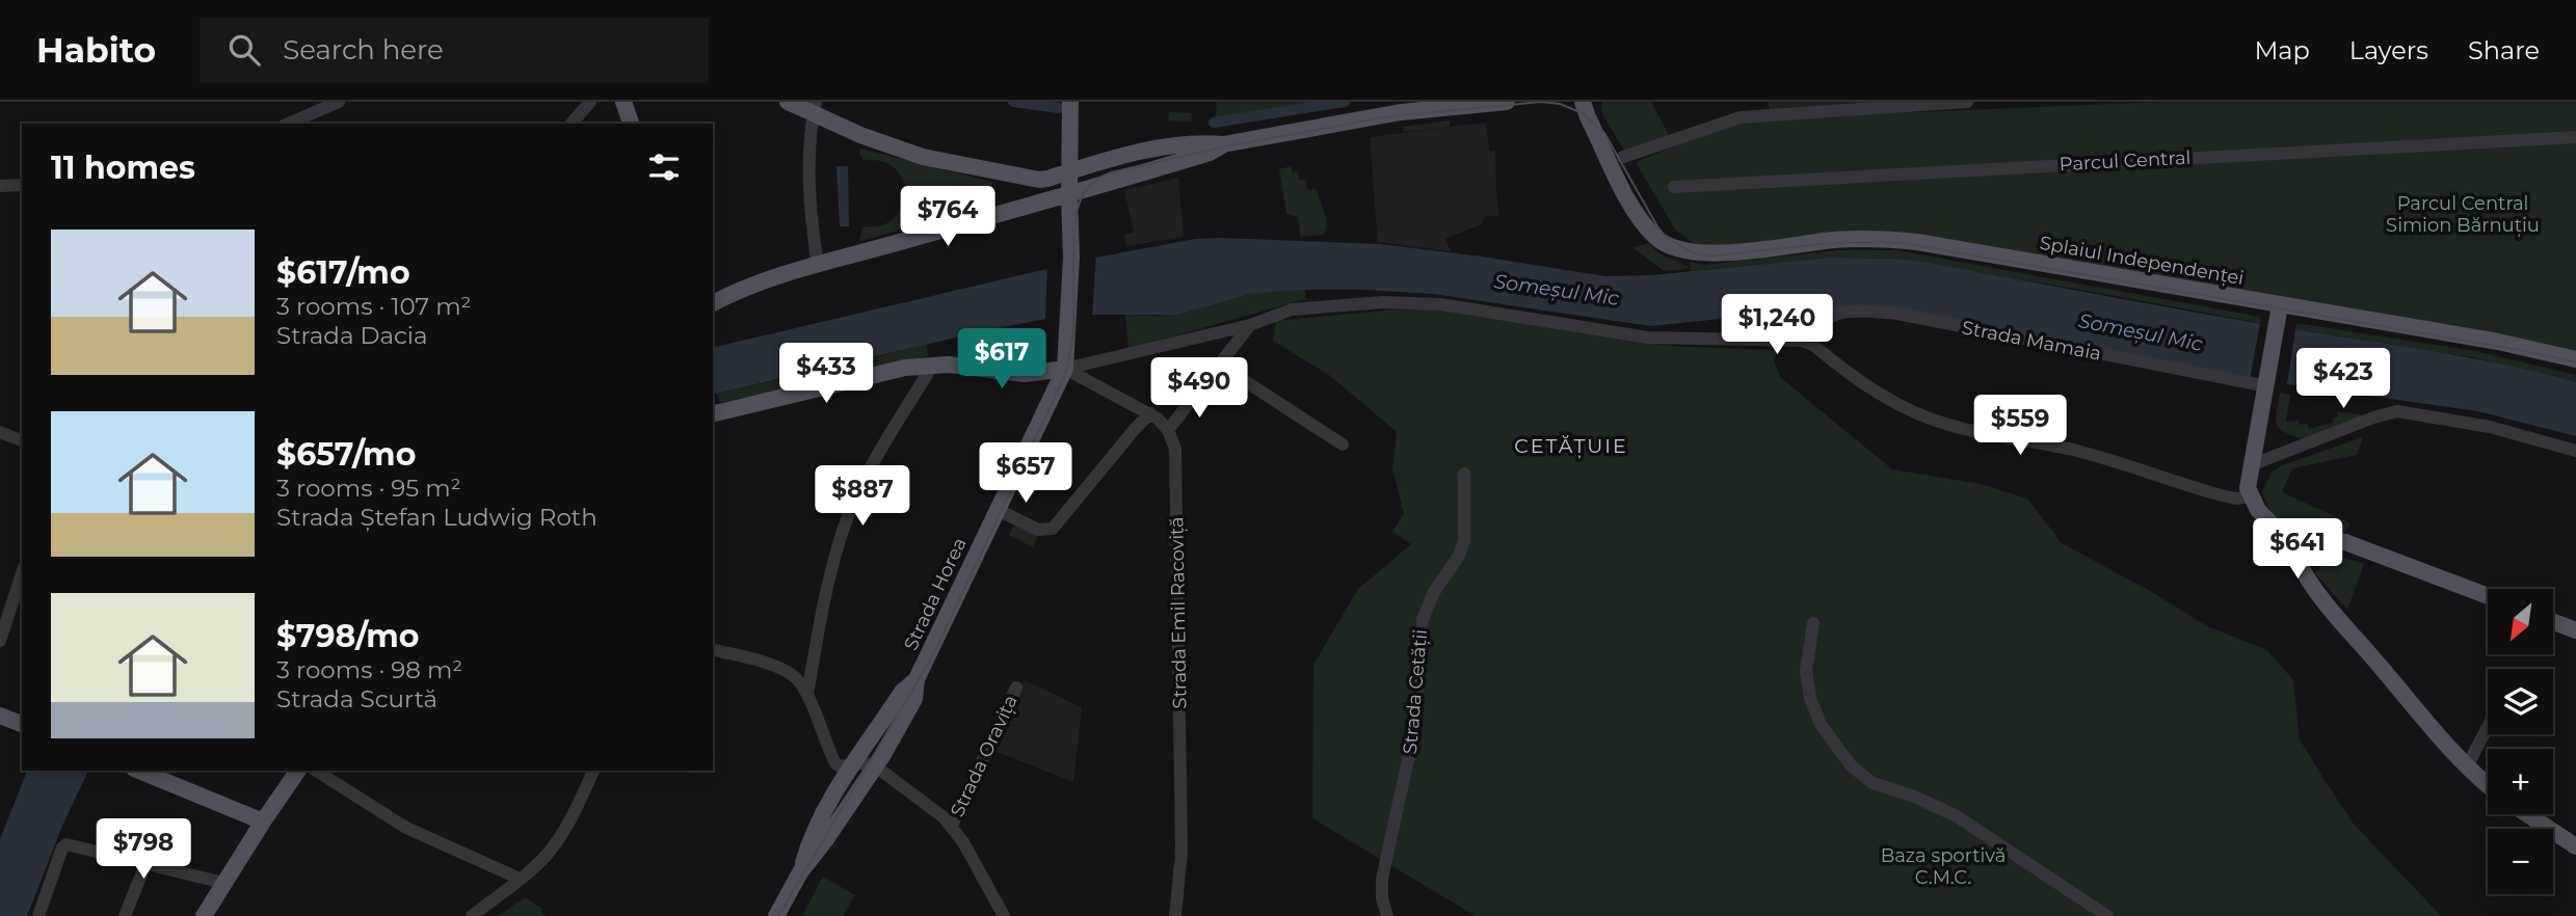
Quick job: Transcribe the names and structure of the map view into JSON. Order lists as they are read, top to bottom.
{
  "streets": {
    "main road": ["Splaiul Independenței", "Strada Horea"],
    "street": [
      "Parcul Central",
      "Strada Mamaia",
      "Strada Emil Racoviță",
      "Strada Cetății",
      "Strada Oravița"
    ]
  },
  "districts": ["CETĂȚUIE"],
  "water": ["Someșul Mic"],
  "parks": ["Parcul Central Simion Bărnuțiu", "Baza sportivă C.M.C."],
  "north": "bottom left",
  "page": {
    "header": "Habito",
    "search": "Search here",
    "nav": ["Map", "Layers", "Share"],
    "heading": "11 homes",
    "price": [
      "$764",
      "$1,240",
      "$617",
      "$433",
      "$423",
      "$490",
      "$559",
      "$657",
      "$887",
      "$641",
      "$798"
    ],
    "list": [
      {
        "name": "$617/mo",
        "note": "3 rooms · 107 m² · Strada Dacia"
      },
      {
        "name": "$657/mo",
        "note": "3 rooms · 95 m² · Strada Ștefan Ludwig Roth"
      },
      {
        "name": "$798/mo",
        "note": "3 rooms · 98 m² · Strada Scurtă"
      }
    ],
    "map_buttons": ["+", "−"]
  }
}
